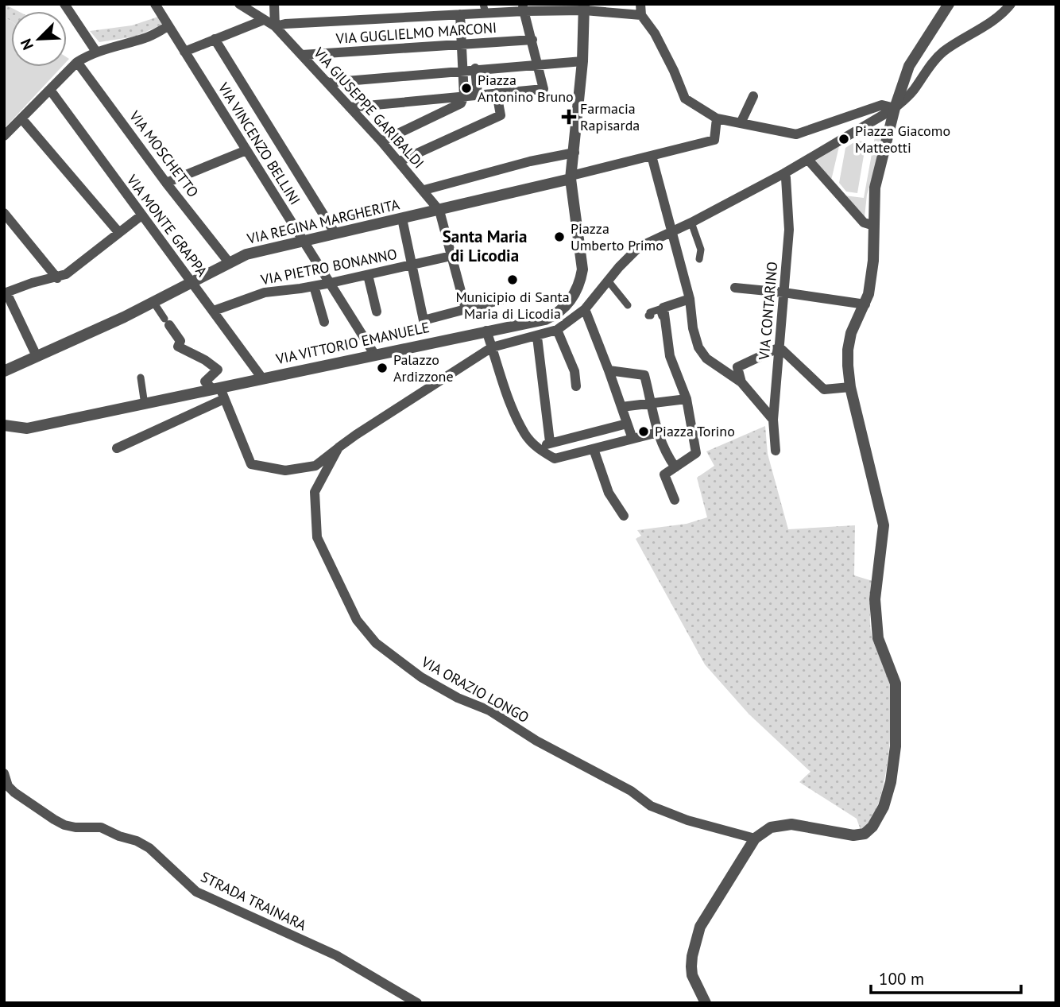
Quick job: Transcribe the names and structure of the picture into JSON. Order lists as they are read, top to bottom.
{
  "streets": {
    "street": [
      "VIA GUGLIELMO MARCONI",
      "VIA GIUSEPPE GARIBALDI",
      "VIA VINCENZO BELLINI",
      "VIA MOSCHETTO",
      "VIA REGINA MARGHERITA",
      "VIA MONTE GRAPPA",
      "VIA PIETRO BONANNO",
      "VIA CONTARINO",
      "VIA VITTORIO EMANUELE",
      "VIA ORAZIO LONGO",
      "STRADA TRAINARA"
    ]
  },
  "crossings": [
    ["VIA GUGLIELMO MARCONI", "VIA GIUSEPPE GARIBALDI"],
    ["VIA GIUSEPPE GARIBALDI", "VIA REGINA MARGHERITA"],
    ["VIA VINCENZO BELLINI", "VIA REGINA MARGHERITA"],
    ["VIA VINCENZO BELLINI", "VIA PIETRO BONANNO"],
    ["VIA VINCENZO BELLINI", "VIA VITTORIO EMANUELE"],
    ["VIA MOSCHETTO", "VIA REGINA MARGHERITA"],
    ["VIA REGINA MARGHERITA", "VIA MONTE GRAPPA"],
    ["VIA REGINA MARGHERITA", "VIA VITTORIO EMANUELE"],
    ["VIA MONTE GRAPPA", "VIA PIETRO BONANNO"],
    ["VIA MONTE GRAPPA", "VIA VITTORIO EMANUELE"],
    ["VIA CONTARINO", "VIA ORAZIO LONGO"]
  ],
  "districts": ["Santa Maria di Licodia"],
  "places": {
    "other": [
      "Piazza Antonino Bruno",
      "Piazza Giacomo Matteotti",
      "Piazza Umberto Primo",
      "Municipio di Santa Maria di Licodia",
      "Palazzo Ardizzone",
      "Piazza Torino"
    ],
    "health": ["Farmacia Rapisarda"]
  },
  "scale_bar": "100 m",
  "north": "bottom left"
}
